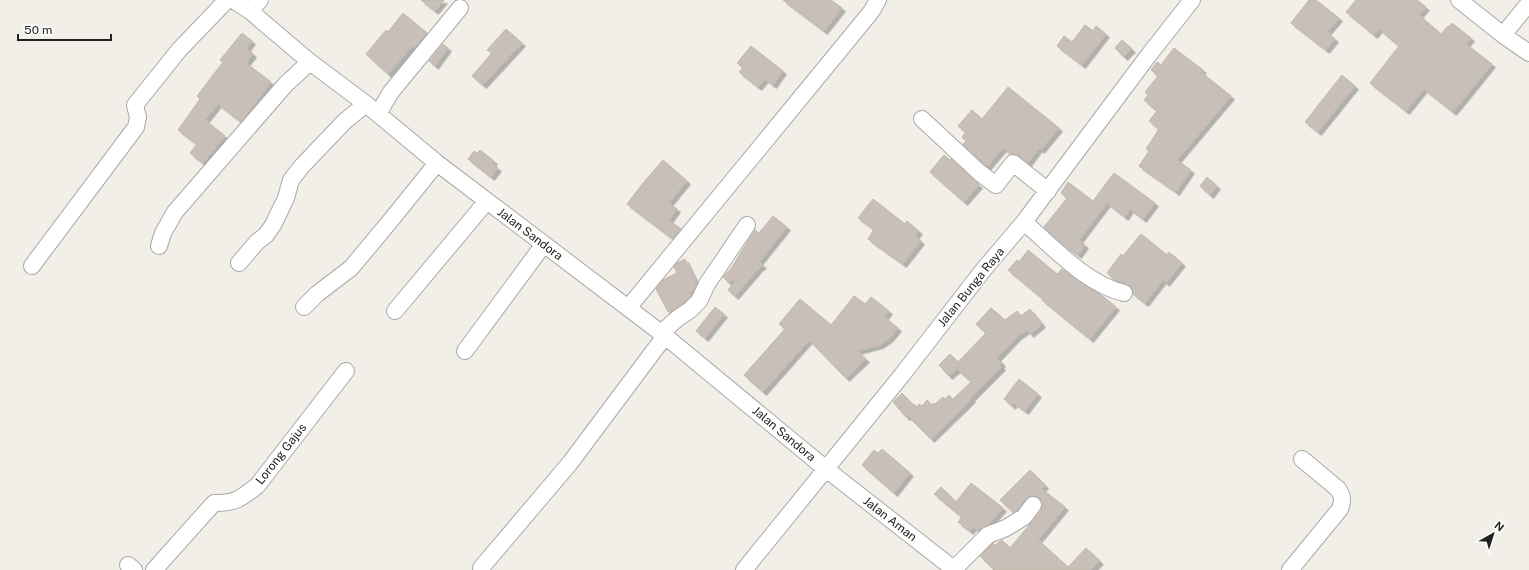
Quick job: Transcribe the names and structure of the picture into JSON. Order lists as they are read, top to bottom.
{
  "streets": {
    "street": [
      "Jalan Sandora",
      "Jalan Bunga Raya",
      "Lorong Gajus",
      "Jalan Aman"
    ]
  },
  "crossings": [
    ["Jalan Sandora", "Jalan Bunga Raya"],
    ["Jalan Sandora", "Jalan Aman"],
    ["Jalan Bunga Raya", "Jalan Aman"]
  ],
  "scale_bar": "50 m",
  "north": "top right"
}
